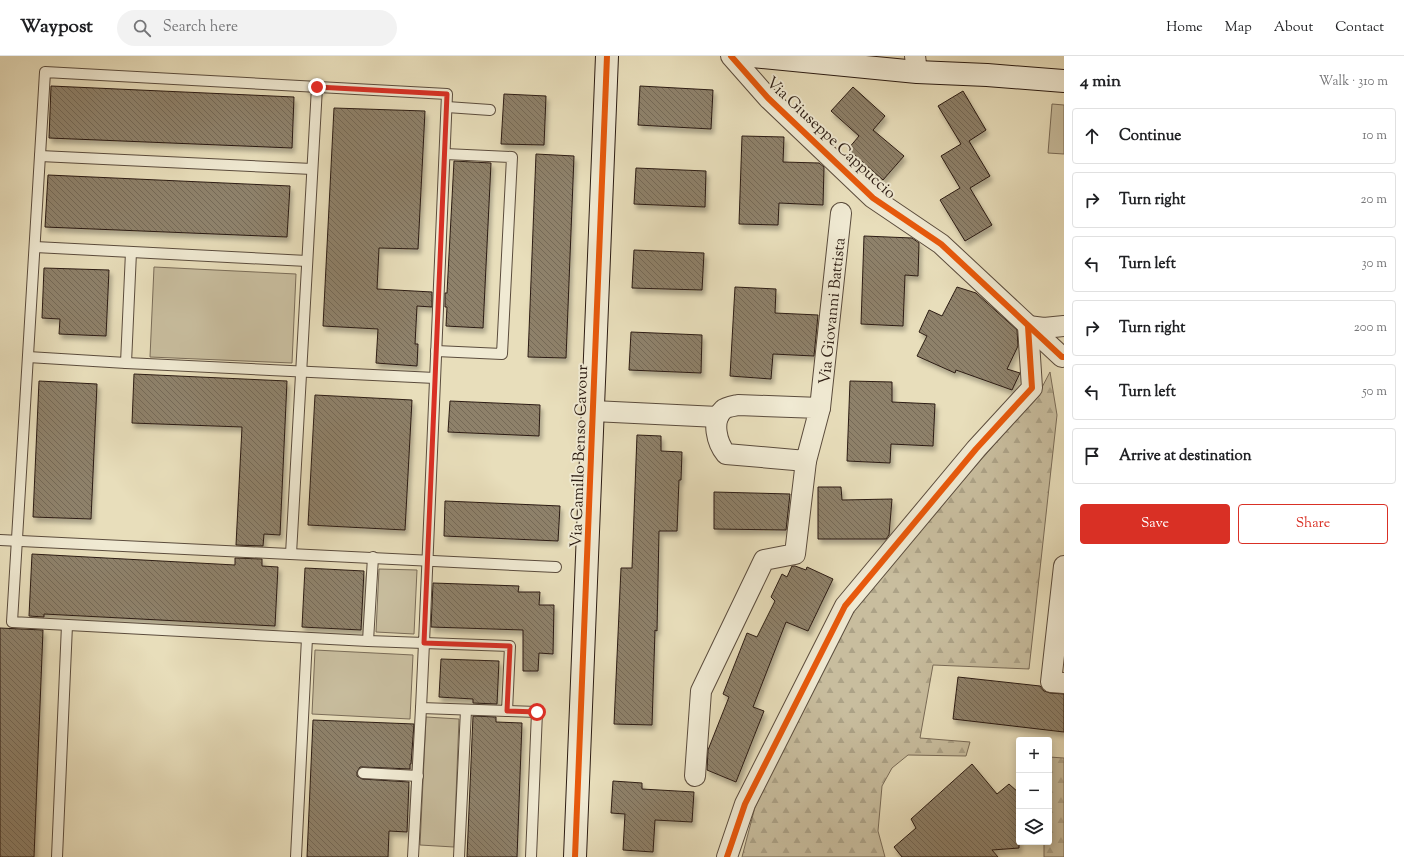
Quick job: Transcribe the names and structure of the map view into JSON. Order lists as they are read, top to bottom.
{
  "streets": {
    "street": ["Via Giuseppe Cappuccio", "Via Giovanni Battista", "Via Camillo Benso Cavour"]
  },
  "page": {
    "header": "Waypost",
    "search": "Search here",
    "nav": [
      "Home",
      "Map",
      "About",
      "Contact"
    ],
    "heading": ["4 min", "Walk · 310 m"],
    "list": [
      ["Continue", "10 m"],
      ["Turn right", "20 m"],
      ["Turn left", "30 m"],
      ["Turn right", "200 m"],
      ["Turn left", "50 m"],
      "Arrive at destination"
    ],
    "buttons": ["Save", "Share"],
    "map_buttons": ["+", "−"]
  }
}
